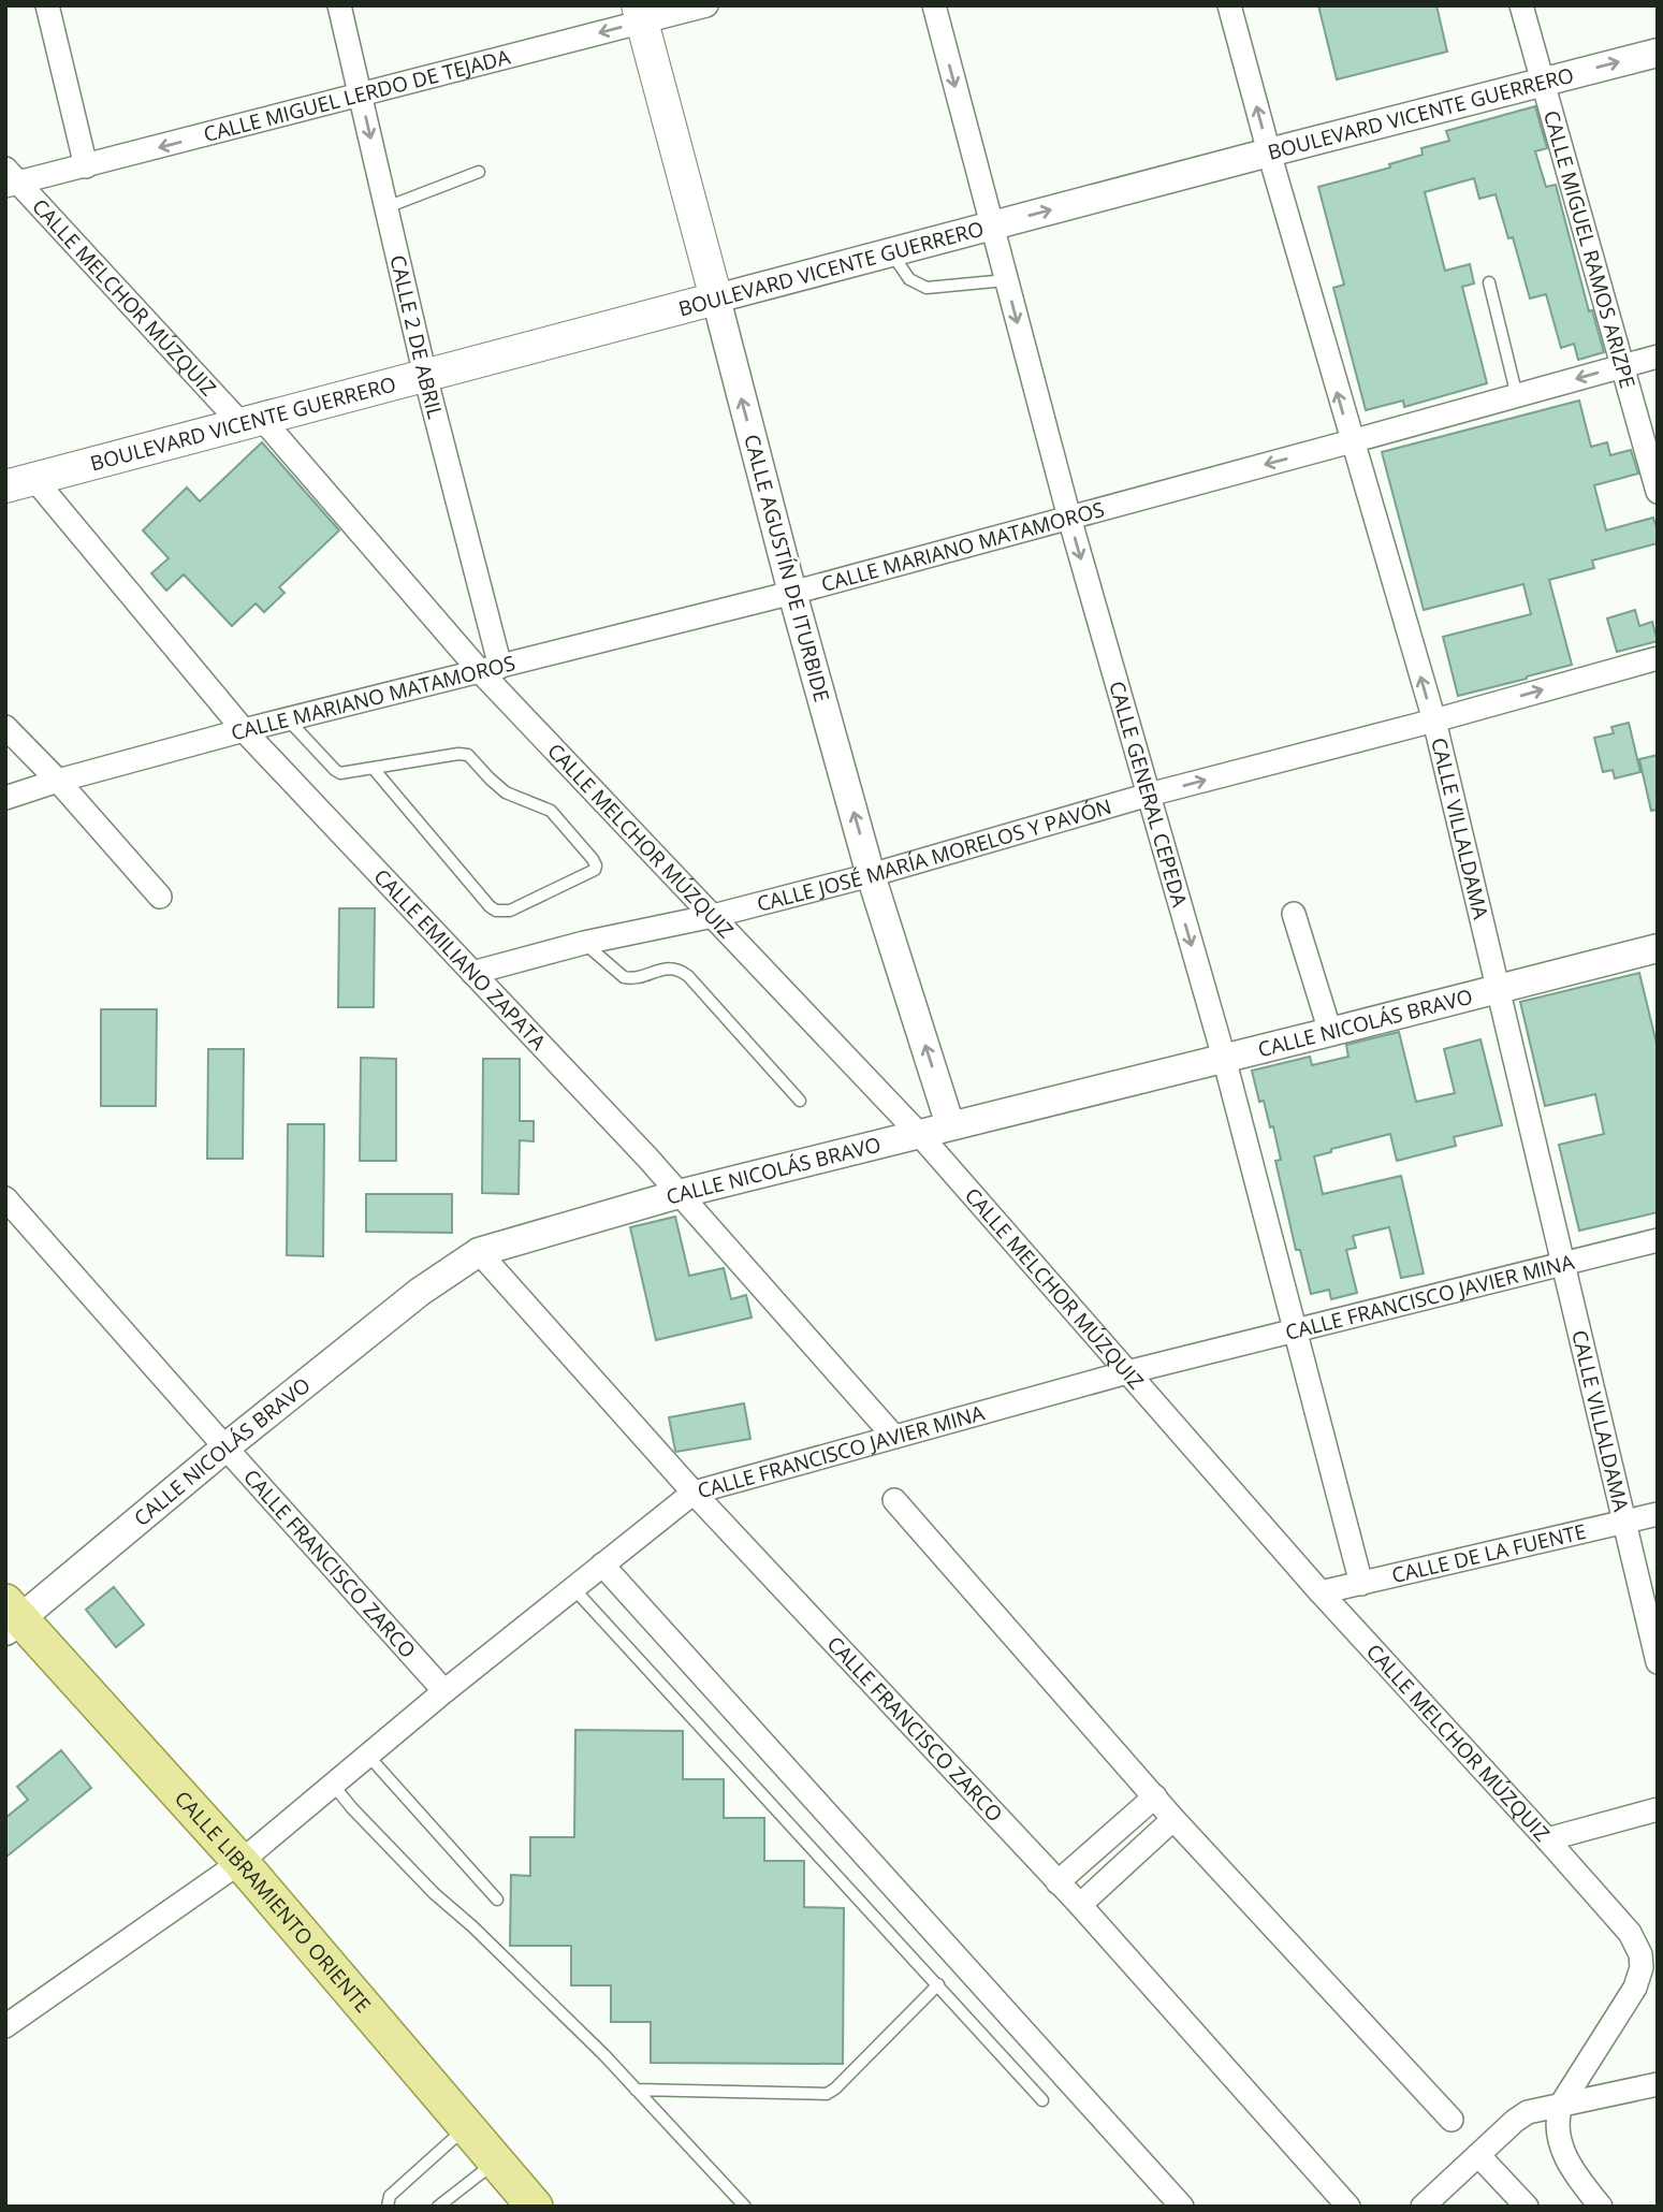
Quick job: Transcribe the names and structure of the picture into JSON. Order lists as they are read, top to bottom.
{
  "streets": {
    "main road": ["BOULEVARD VICENTE GUERRERO", "CALLE AGUSTÍN DE ITURBIDE", "CALLE LIBRAMIENTO ORIENTE"],
    "street": [
      "CALLE MIGUEL LERDO DE TEJADA",
      "CALLE MIGUEL RAMOS ARIZPE",
      "CALLE MELCHOR MÚZQUIZ",
      "CALLE 2 DE ABRIL",
      "CALLE MARIANO MATAMOROS",
      "CALLE GENERAL CEPEDA",
      "CALLE VILLALDAMA",
      "CALLE JOSÉ MARÍA MORELOS Y PAVÓN",
      "CALLE EMILIANO ZAPATA",
      "CALLE NICOLÁS BRAVO",
      "CALLE FRANCISCO JAVIER MINA",
      "CALLE DE LA FUENTE",
      "CALLE FRANCISCO ZARCO"
    ]
  },
  "crossings": [
    ["CALLE MIGUEL LERDO DE TEJADA", "CALLE MELCHOR MÚZQUIZ"],
    ["CALLE MIGUEL LERDO DE TEJADA", "CALLE 2 DE ABRIL"],
    ["CALLE MIGUEL LERDO DE TEJADA", "CALLE AGUSTÍN DE ITURBIDE"],
    ["BOULEVARD VICENTE GUERRERO", "CALLE MIGUEL RAMOS ARIZPE"],
    ["BOULEVARD VICENTE GUERRERO", "CALLE MELCHOR MÚZQUIZ"],
    ["BOULEVARD VICENTE GUERRERO", "CALLE 2 DE ABRIL"],
    ["BOULEVARD VICENTE GUERRERO", "CALLE AGUSTÍN DE ITURBIDE"],
    ["BOULEVARD VICENTE GUERRERO", "CALLE GENERAL CEPEDA"],
    ["BOULEVARD VICENTE GUERRERO", "CALLE VILLALDAMA"],
    ["BOULEVARD VICENTE GUERRERO", "CALLE EMILIANO ZAPATA"],
    ["CALLE MIGUEL RAMOS ARIZPE", "CALLE MARIANO MATAMOROS"],
    ["CALLE MELCHOR MÚZQUIZ", "CALLE 2 DE ABRIL"],
    ["CALLE MELCHOR MÚZQUIZ", "CALLE MARIANO MATAMOROS"],
    ["CALLE MELCHOR MÚZQUIZ", "CALLE JOSÉ MARÍA MORELOS Y PAVÓN"],
    ["CALLE MELCHOR MÚZQUIZ", "CALLE NICOLÁS BRAVO"],
    ["CALLE MELCHOR MÚZQUIZ", "CALLE FRANCISCO JAVIER MINA"],
    ["CALLE MELCHOR MÚZQUIZ", "CALLE DE LA FUENTE"],
    ["CALLE 2 DE ABRIL", "CALLE MARIANO MATAMOROS"],
    ["CALLE MARIANO MATAMOROS", "CALLE AGUSTÍN DE ITURBIDE"],
    ["CALLE MARIANO MATAMOROS", "CALLE GENERAL CEPEDA"],
    ["CALLE MARIANO MATAMOROS", "CALLE VILLALDAMA"],
    ["CALLE MARIANO MATAMOROS", "CALLE EMILIANO ZAPATA"],
    ["CALLE AGUSTÍN DE ITURBIDE", "CALLE JOSÉ MARÍA MORELOS Y PAVÓN"],
    ["CALLE AGUSTÍN DE ITURBIDE", "CALLE NICOLÁS BRAVO"],
    ["CALLE GENERAL CEPEDA", "CALLE JOSÉ MARÍA MORELOS Y PAVÓN"],
    ["CALLE GENERAL CEPEDA", "CALLE NICOLÁS BRAVO"],
    ["CALLE GENERAL CEPEDA", "CALLE FRANCISCO JAVIER MINA"],
    ["CALLE GENERAL CEPEDA", "CALLE DE LA FUENTE"],
    ["CALLE VILLALDAMA", "CALLE JOSÉ MARÍA MORELOS Y PAVÓN"],
    ["CALLE VILLALDAMA", "CALLE NICOLÁS BRAVO"],
    ["CALLE VILLALDAMA", "CALLE FRANCISCO JAVIER MINA"],
    ["CALLE VILLALDAMA", "CALLE DE LA FUENTE"],
    ["CALLE JOSÉ MARÍA MORELOS Y PAVÓN", "CALLE EMILIANO ZAPATA"],
    ["CALLE EMILIANO ZAPATA", "CALLE NICOLÁS BRAVO"],
    ["CALLE EMILIANO ZAPATA", "CALLE FRANCISCO JAVIER MINA"],
    ["CALLE NICOLÁS BRAVO", "CALLE FRANCISCO ZARCO"],
    ["CALLE NICOLÁS BRAVO", "CALLE LIBRAMIENTO ORIENTE"],
    ["CALLE FRANCISCO JAVIER MINA", "CALLE FRANCISCO ZARCO"],
    ["CALLE FRANCISCO JAVIER MINA", "CALLE LIBRAMIENTO ORIENTE"]
  ],
  "one_way": [
    "CALLE MIGUEL LERDO DE TEJADA",
    "CALLE AGUSTÍN DE ITURBIDE",
    "CALLE GENERAL CEPEDA",
    "CALLE VILLALDAMA",
    "CALLE JOSÉ MARÍA MORELOS Y PAVÓN"
  ]
}
